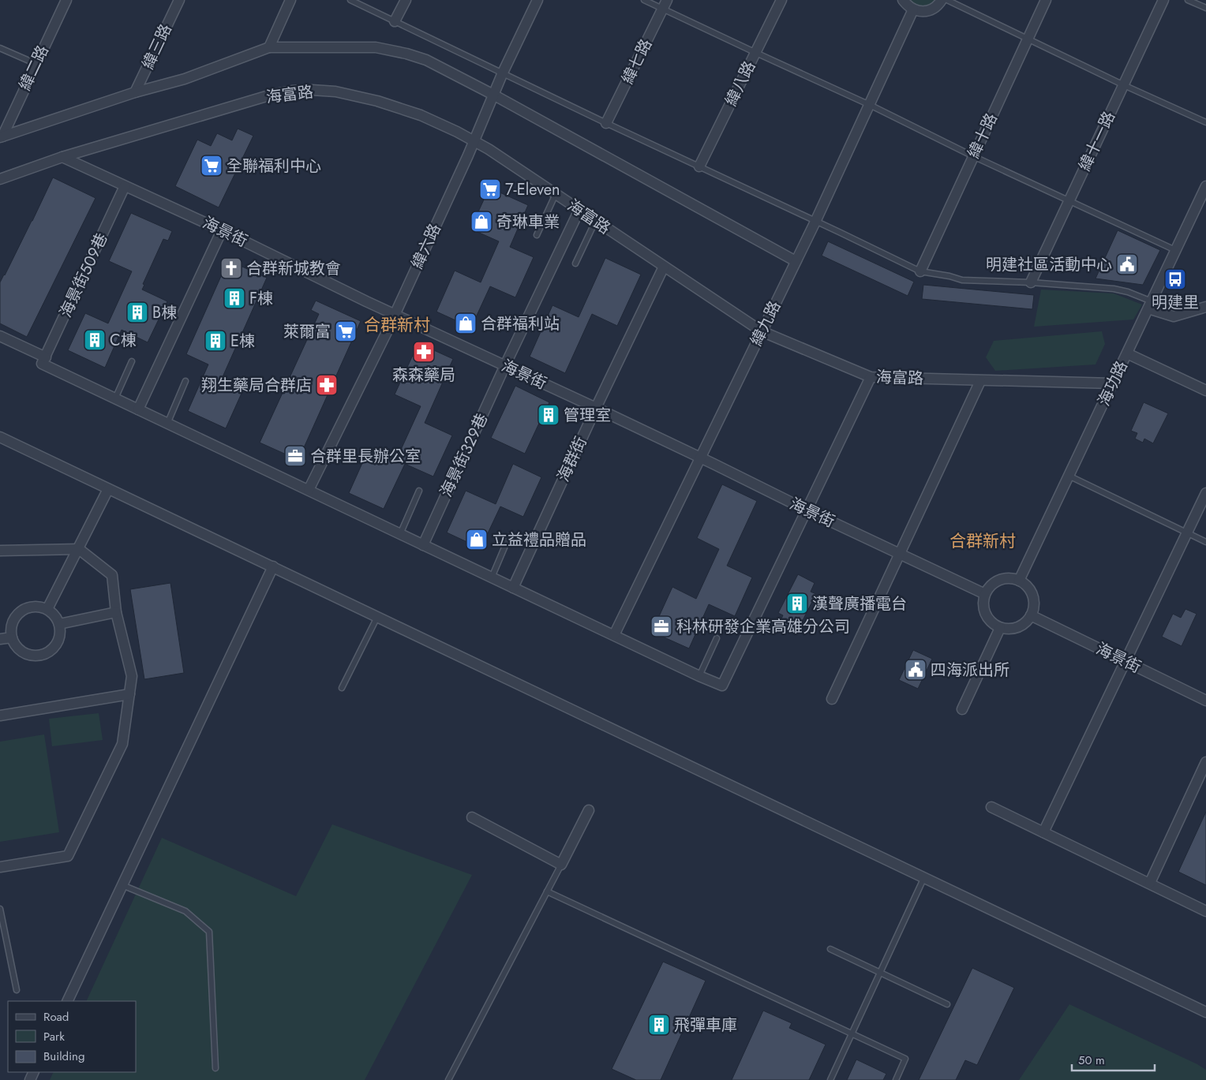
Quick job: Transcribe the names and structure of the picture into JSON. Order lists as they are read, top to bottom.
{
  "streets": {
    "street": [
      "緯三路",
      "緯七路",
      "緯二路",
      "緯八路",
      "海富路",
      "緯十路",
      "緯十一路",
      "海景街",
      "緯六路",
      "海景街509巷",
      "緯九路",
      "海功路",
      "海景街329巷",
      "海群街"
    ]
  },
  "crossings": [
    ["海富路", "海景街"],
    ["海富路", "緯六路"],
    ["海富路", "緯九路"],
    ["海富路", "海功路"],
    ["海富路", "海景街329巷"],
    ["海富路", "海群街"],
    ["海景街", "緯六路"],
    ["海景街", "海景街509巷"],
    ["海景街", "緯九路"],
    ["海景街", "海功路"],
    ["海景街", "海景街329巷"],
    ["海景街", "海群街"]
  ],
  "districts": ["合群新村", "合群新村"],
  "places": {
    "supermarket": ["全聯福利中心", "7-Eleven", "萊爾富"],
    "shop": ["奇琳車業", "合群福利站", "立益禮品贈品"],
    "public building": ["明建社區活動中心", "四海派出所"],
    "church": ["合群新城教會"],
    "bus stop": ["明建里"],
    "building": [
      "F棟",
      "B棟",
      "C棟",
      "E棟",
      "管理室",
      "漢聲廣播電台",
      "飛彈車庫"
    ],
    "pharmacy": ["森森藥局", "翔生藥局合群店"],
    "office": ["合群里長辦公室", "科林研發企業高雄分公司"]
  },
  "legend": ["Road", "Park", "Building"],
  "scale_bar": "50 m"
}
